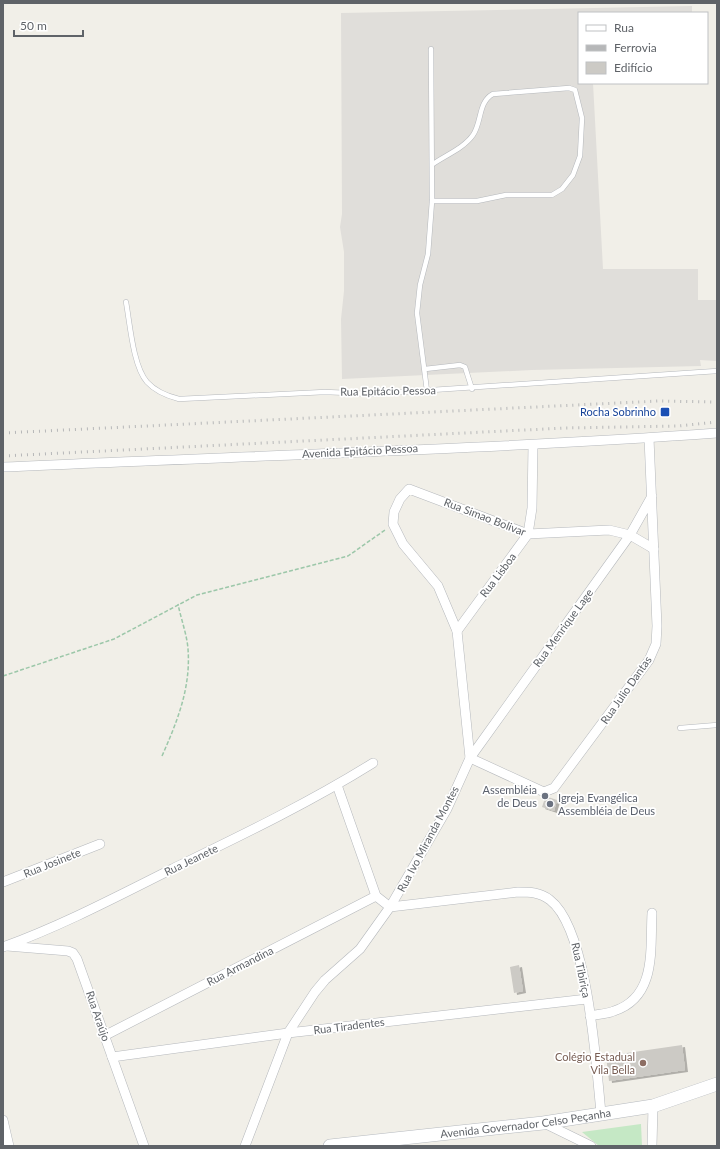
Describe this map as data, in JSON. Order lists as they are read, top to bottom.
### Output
{
  "streets": {
    "main road": ["Avenida Governador Celso Peçanha"],
    "street": [
      "Avenida Epitácio Pessoa",
      "Rua Simao Bolivar",
      "Rua Lisboa",
      "Rua Menrique Lage",
      "Rua Julio Dantas",
      "Rua Ivo Miranda Montes",
      "Rua Jeanete",
      "Rua Josinete",
      "Rua Armandina",
      "Rua Tibiriça",
      "Rua Araújo",
      "Rua Tiradentes"
    ],
    "lane": ["Rua Epitácio Pessoa"]
  },
  "crossings": [
    ["Avenida Epitácio Pessoa", "Rua Lisboa"],
    ["Avenida Epitácio Pessoa", "Rua Julio Dantas"],
    ["Rua Simao Bolivar", "Rua Lisboa"],
    ["Rua Simao Bolivar", "Rua Menrique Lage"],
    ["Rua Simao Bolivar", "Rua Julio Dantas"],
    ["Rua Menrique Lage", "Rua Julio Dantas"],
    ["Rua Menrique Lage", "Rua Ivo Miranda Montes"],
    ["Rua Julio Dantas", "Rua Ivo Miranda Montes"],
    ["Rua Ivo Miranda Montes", "Rua Tibiriça"],
    ["Rua Ivo Miranda Montes", "Rua Tiradentes"],
    ["Rua Jeanete", "Rua Araújo"],
    ["Rua Armandina", "Rua Araújo"],
    ["Rua Tibiriça", "Rua Tiradentes"],
    ["Rua Tibiriça", "Avenida Governador Celso Peçanha"],
    ["Rua Araújo", "Rua Tiradentes"]
  ],
  "places": {
    "transit": ["Rocha Sobrinho"],
    "other": ["Assembléia de Deus", "Igreja Evangélica Assembléia de Deus", "Colégio Estadual Vila Bella"]
  },
  "legend": ["Rua", "Ferrovia", "Edifício"],
  "scale_bar": "50 m"
}
